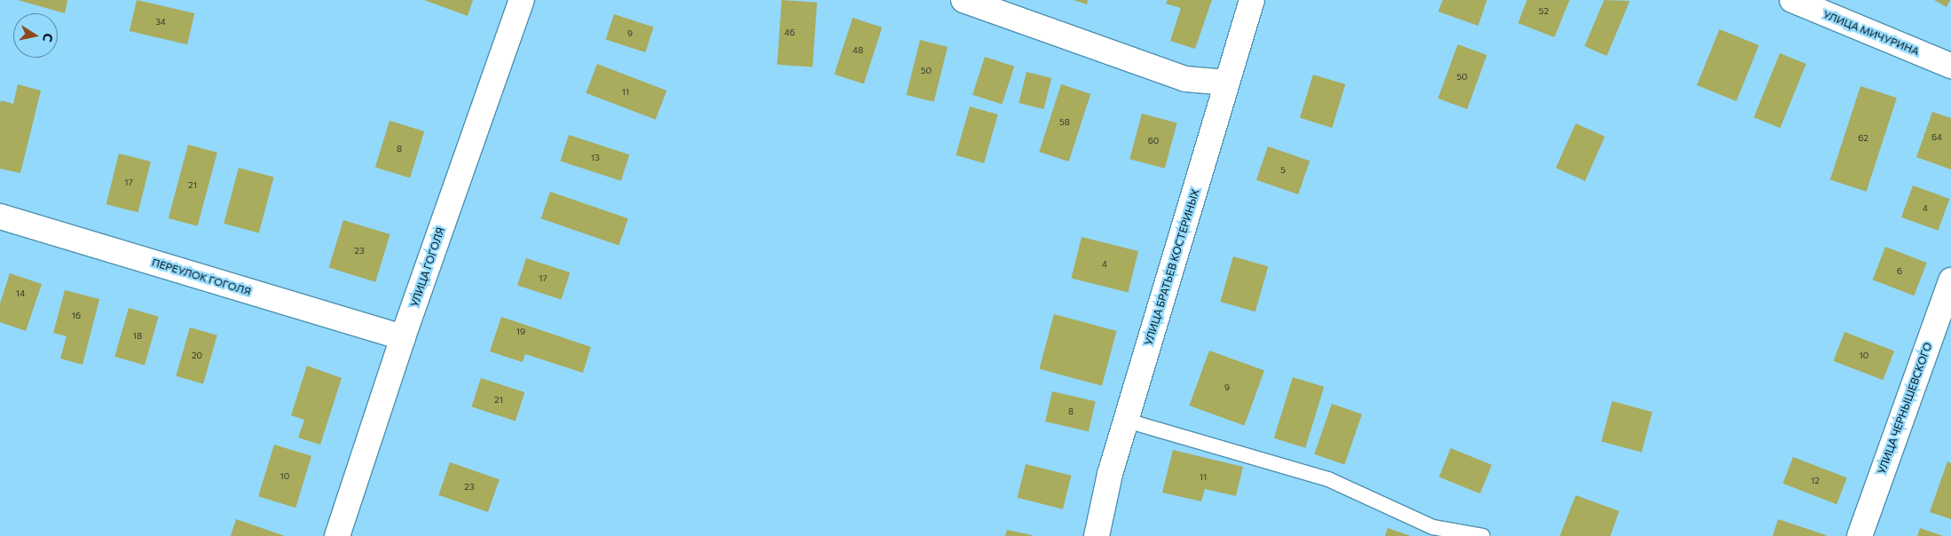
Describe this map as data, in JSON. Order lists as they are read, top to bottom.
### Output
{
  "streets": {
    "street": [
      "УЛИЦА МИЧУРИНА",
      "УЛИЦА ГОГОЛЯ",
      "УЛИЦА БРАТЬЕВ КОСТЕРИНЫХ",
      "ПЕРЕУЛОК ГОГОЛЯ",
      "УЛИЦА ЧЕРНЫШЕВСКОГО"
    ]
  },
  "crossings": [
    ["УЛИЦА ГОГОЛЯ", "ПЕРЕУЛОК ГОГОЛЯ"]
  ],
  "house_numbers": [
    "52",
    "34",
    "46",
    "9",
    "48",
    "50",
    "50",
    "11",
    "58",
    "64",
    "62",
    "60",
    "8",
    "13",
    "5",
    "17",
    "21",
    "4",
    "23",
    "4",
    "6",
    "17",
    "14",
    "16",
    "19",
    "18",
    "20",
    "10",
    "9",
    "21",
    "8",
    "10",
    "11",
    "12",
    "23"
  ],
  "north": "right"
}
